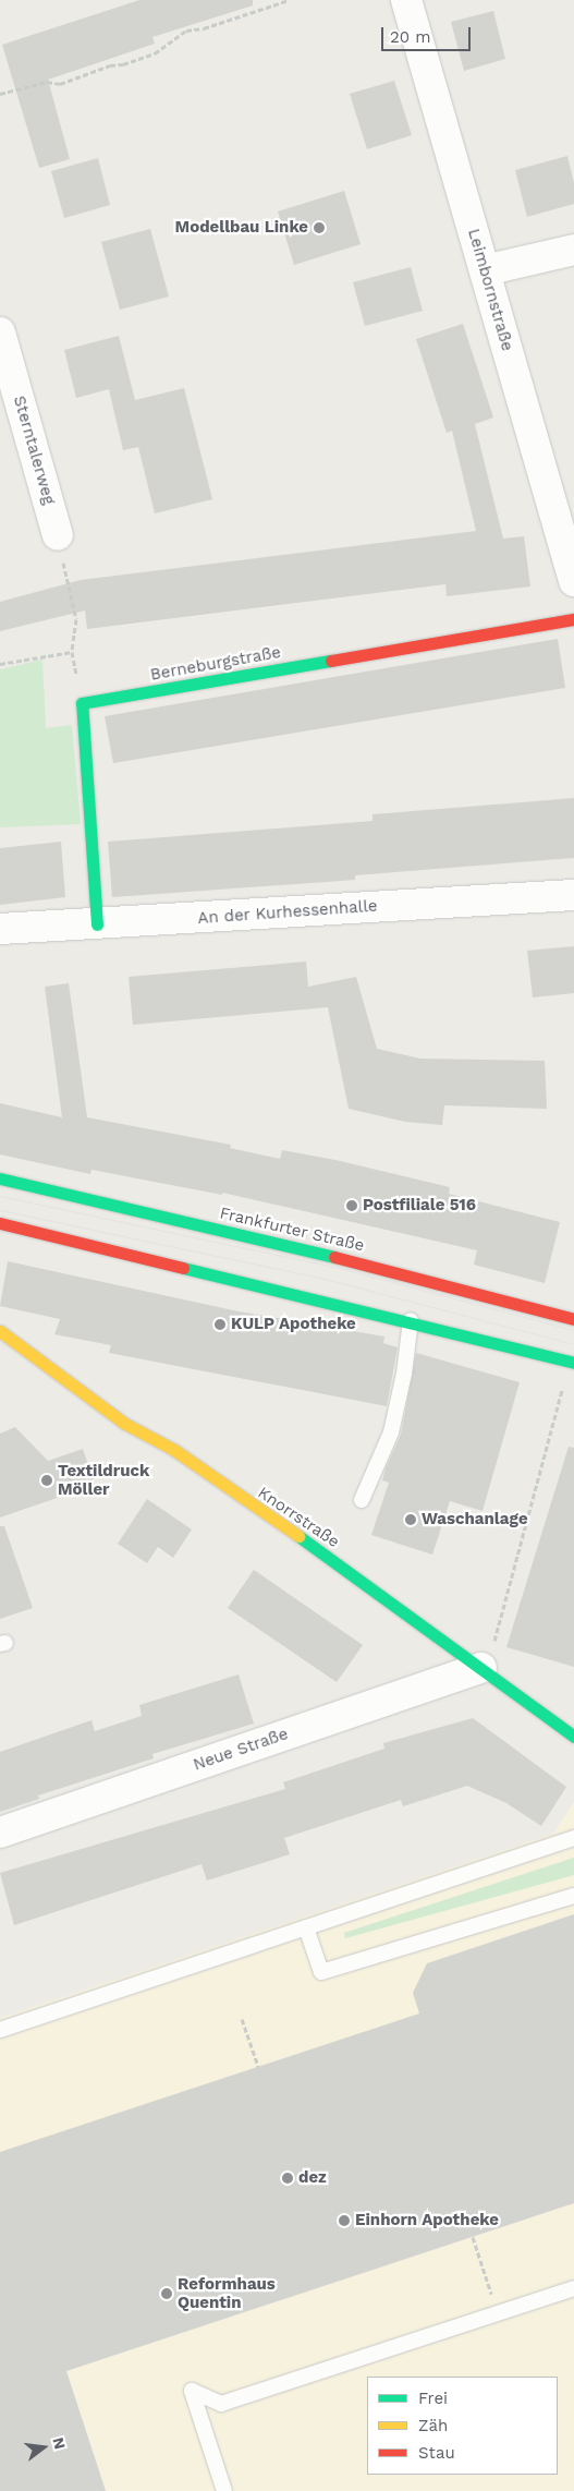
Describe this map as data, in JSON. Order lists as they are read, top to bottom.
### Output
{
  "streets": {
    "street": [
      "Leimbornstraße",
      "Sterntalerweg",
      "Berneburgstraße",
      "An der Kurhessenhalle",
      "Frankfurter Straße",
      "Knorrstraße",
      "Neue Straße"
    ]
  },
  "crossings": [
    ["Knorrstraße", "Neue Straße"]
  ],
  "places": [
    "Modellbau Linke",
    "Postfiliale 516",
    "KULP Apotheke",
    "Textildruck Möller",
    "Waschanlage",
    "dez",
    "Einhorn Apotheke",
    "Reformhaus Quentin"
  ],
  "legend": ["Frei", "Zäh", "Stau"],
  "scale_bar": "20 m",
  "north": "right"
}
